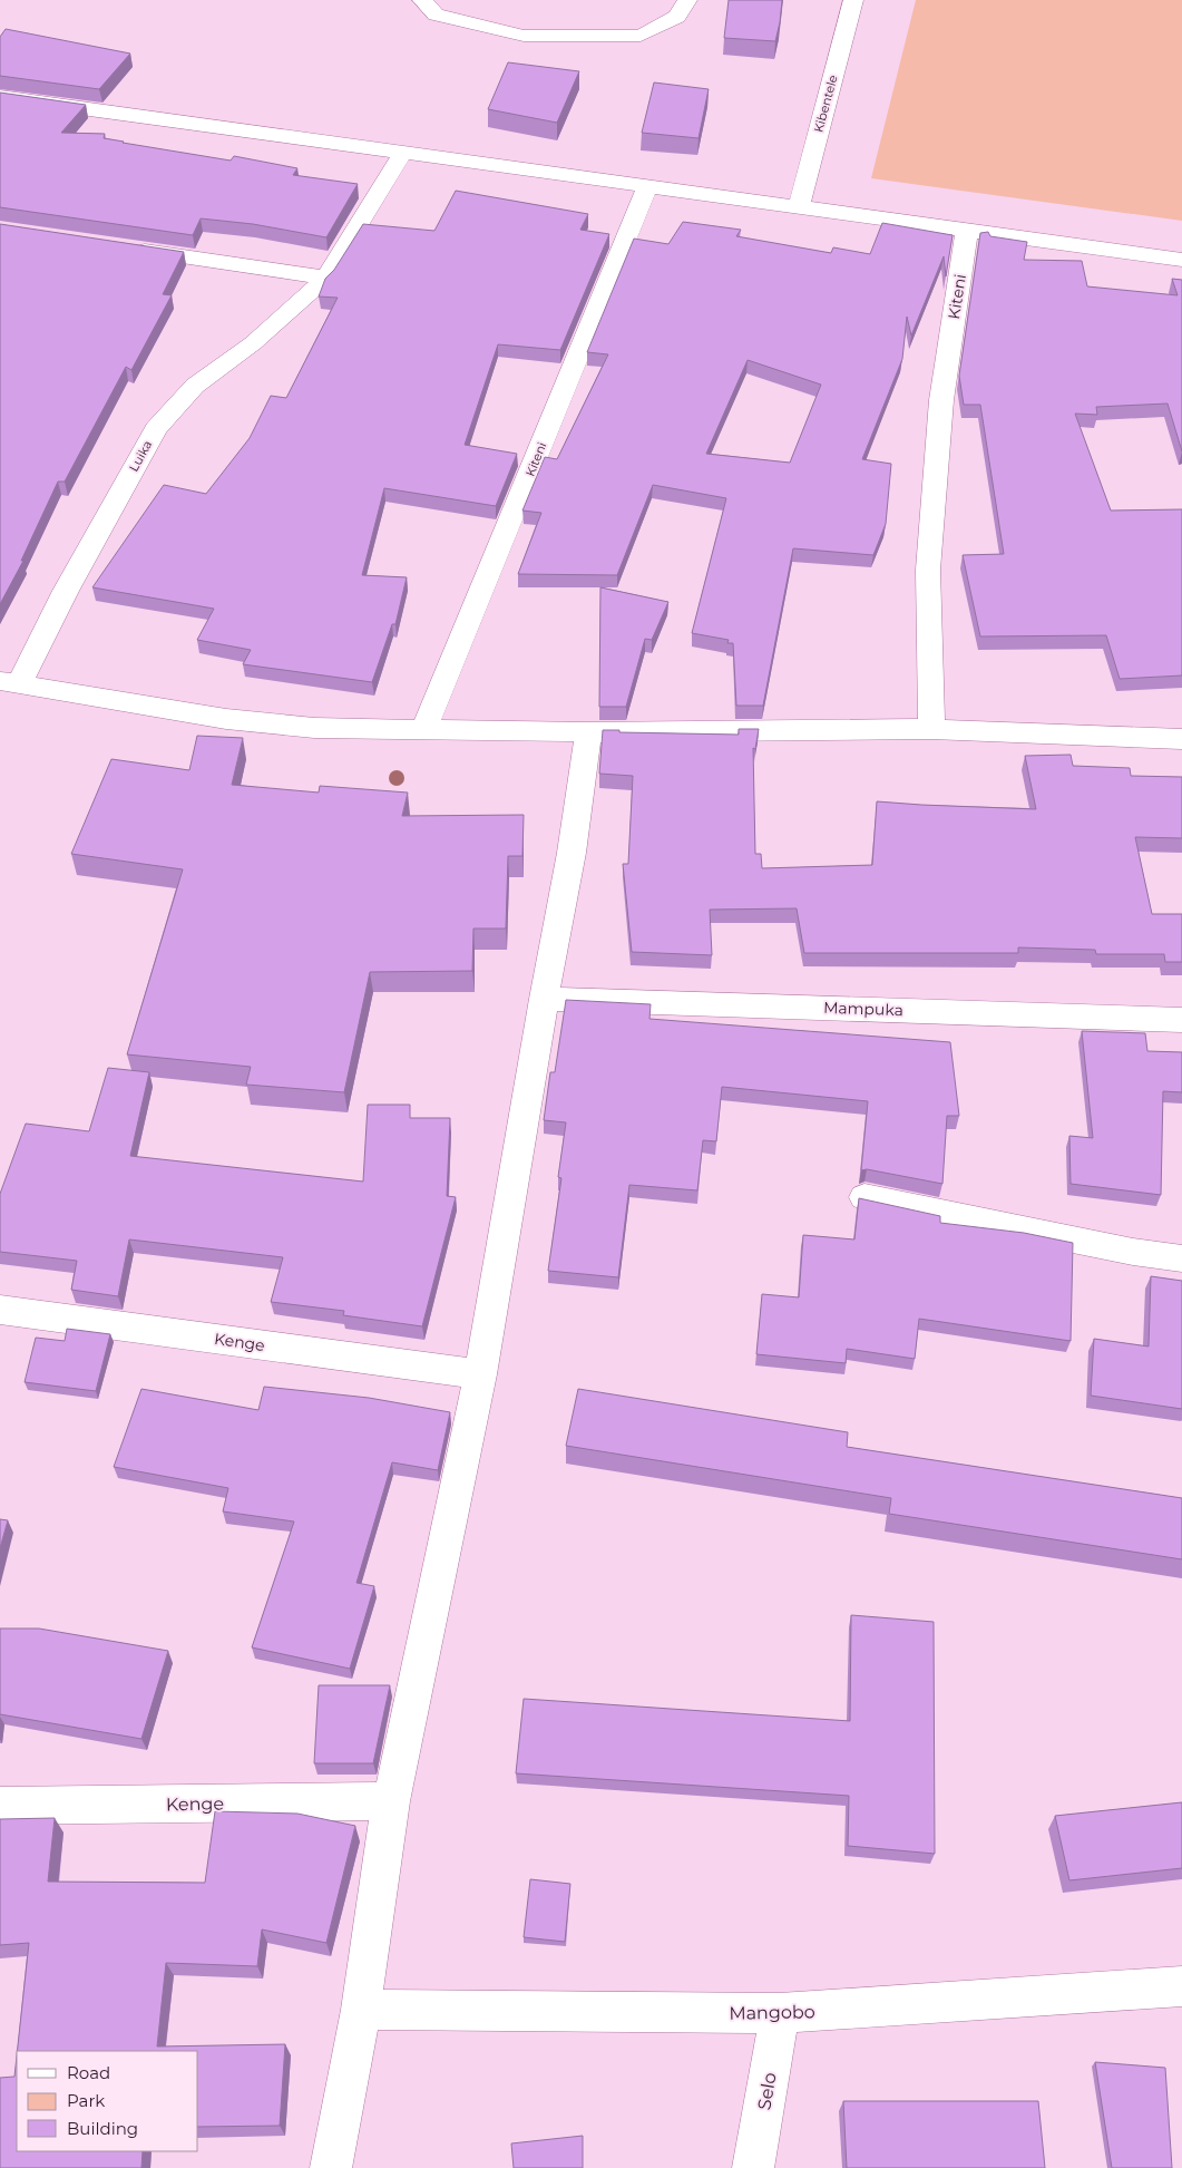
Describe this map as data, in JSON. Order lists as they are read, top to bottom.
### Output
{
  "streets": {
    "street": [
      "Kibentele",
      "Kiteni",
      "Luika",
      "Mampuka",
      "Kenge",
      "Mangobo",
      "Selo"
    ]
  },
  "crossings": [
    ["Mangobo", "Selo"]
  ],
  "legend": ["Road", "Park", "Building"]
}
